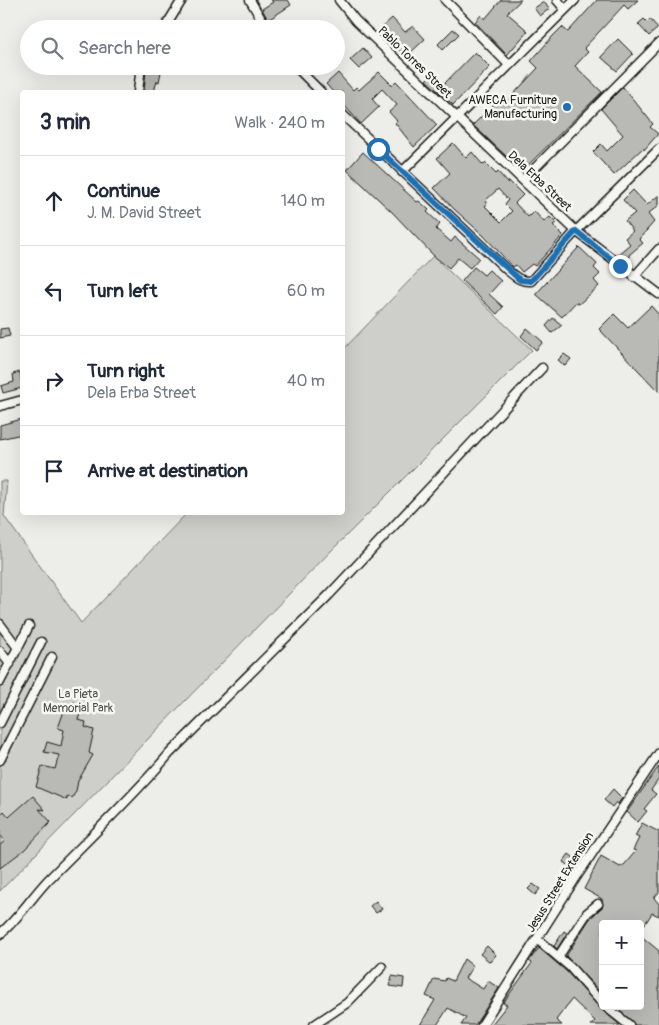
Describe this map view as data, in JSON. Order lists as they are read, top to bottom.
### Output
{
  "streets": {
    "street": ["Pablo Torres Street", "Dela Erba Street", "Jesus Street Extension"]
  },
  "crossings": [
    ["Pablo Torres Street", "Dela Erba Street"]
  ],
  "parks": ["La Pieta Memorial Park"],
  "places": ["AWECA Furniture Manufacturing"],
  "page": {
    "search": "Search here",
    "heading": ["3 min", "Walk · 240 m"],
    "list": [
      ["Continue", "J. M. David Street", "140 m"],
      ["Turn left", "60 m"],
      ["Turn right", "Dela Erba Street", "40 m"],
      "Arrive at destination"
    ],
    "map_buttons": ["+", "−"]
  }
}
